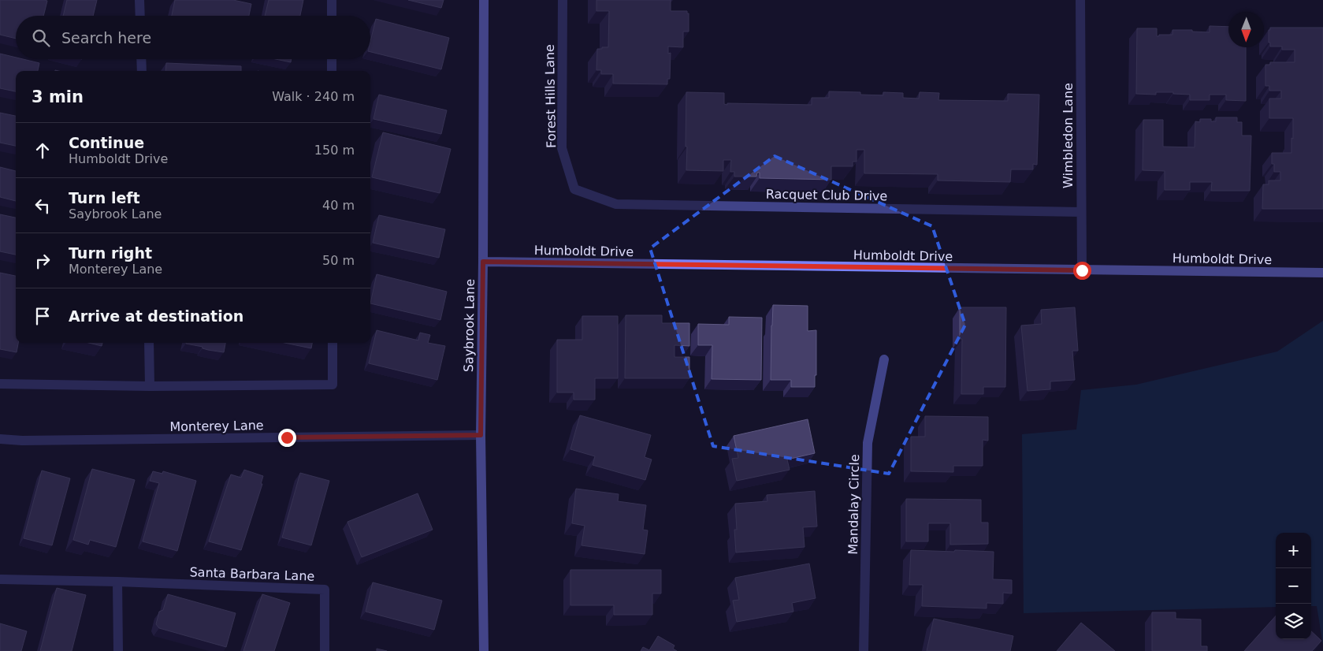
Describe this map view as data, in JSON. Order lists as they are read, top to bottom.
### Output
{
  "streets": {
    "street": [
      "Forest Hills Lane",
      "Wimbledon Lane",
      "Racquet Club Drive",
      "Humboldt Drive",
      "Saybrook Lane",
      "Monterey Lane",
      "Mandalay Circle",
      "Santa Barbara Lane"
    ]
  },
  "crossings": [
    ["Forest Hills Lane", "Racquet Club Drive"],
    ["Wimbledon Lane", "Racquet Club Drive"],
    ["Wimbledon Lane", "Humboldt Drive"],
    ["Humboldt Drive", "Saybrook Lane"],
    ["Saybrook Lane", "Monterey Lane"]
  ],
  "north": "bottom",
  "page": {
    "search": "Search here",
    "heading": ["3 min", "Walk · 240 m"],
    "list": [
      ["Continue", "Humboldt Drive", "150 m"],
      ["Turn left", "Saybrook Lane", "40 m"],
      ["Turn right", "Monterey Lane", "50 m"],
      "Arrive at destination"
    ],
    "map_buttons": ["+", "−"]
  }
}
